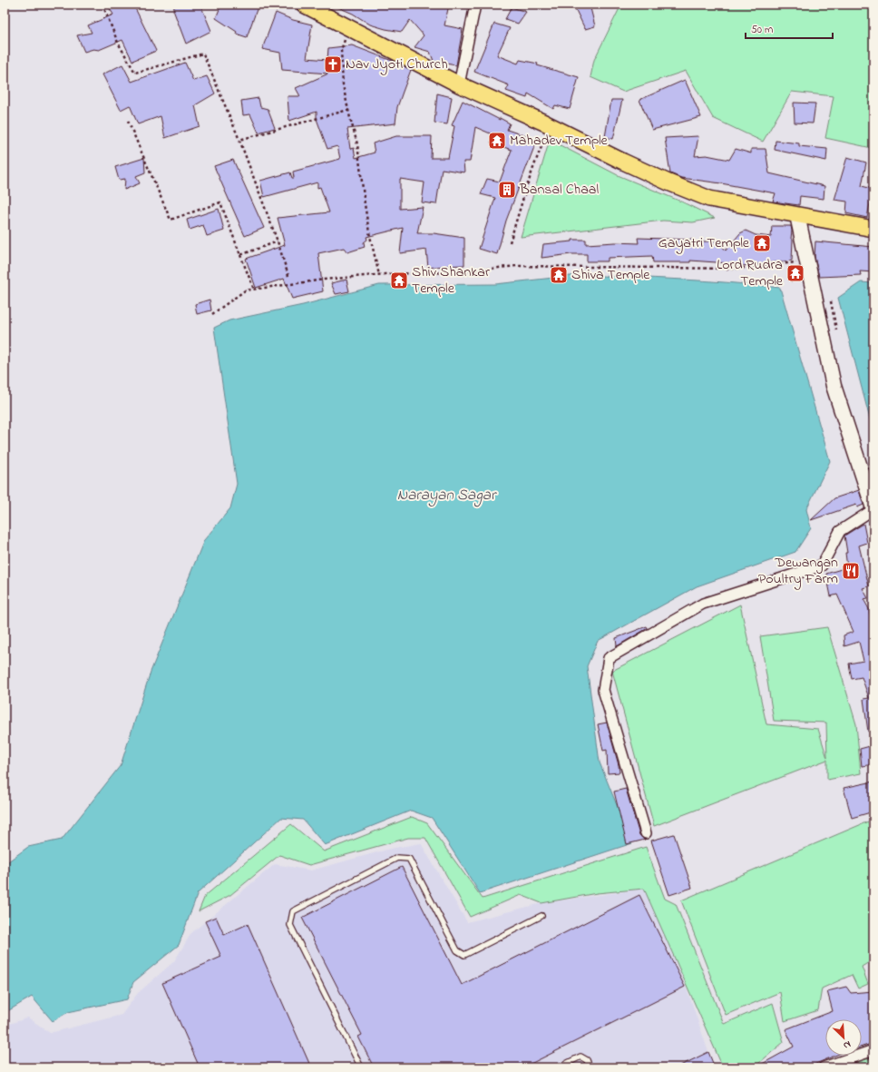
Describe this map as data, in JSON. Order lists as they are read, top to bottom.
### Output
{
  "water": ["Narayan Sagar"],
  "places": {
    "church": ["Nav Jyoti Church"],
    "temple": [
      "Mahadev Temple",
      "Gayatri Temple",
      "Lord Rudra Temple",
      "Shiva Temple",
      "Shiv Shankar Temple"
    ],
    "building": ["Bansal Chaal"],
    "restaurant": ["Dewangan Poultry Farm"]
  },
  "scale_bar": "50 m",
  "north": "bottom right"
}
